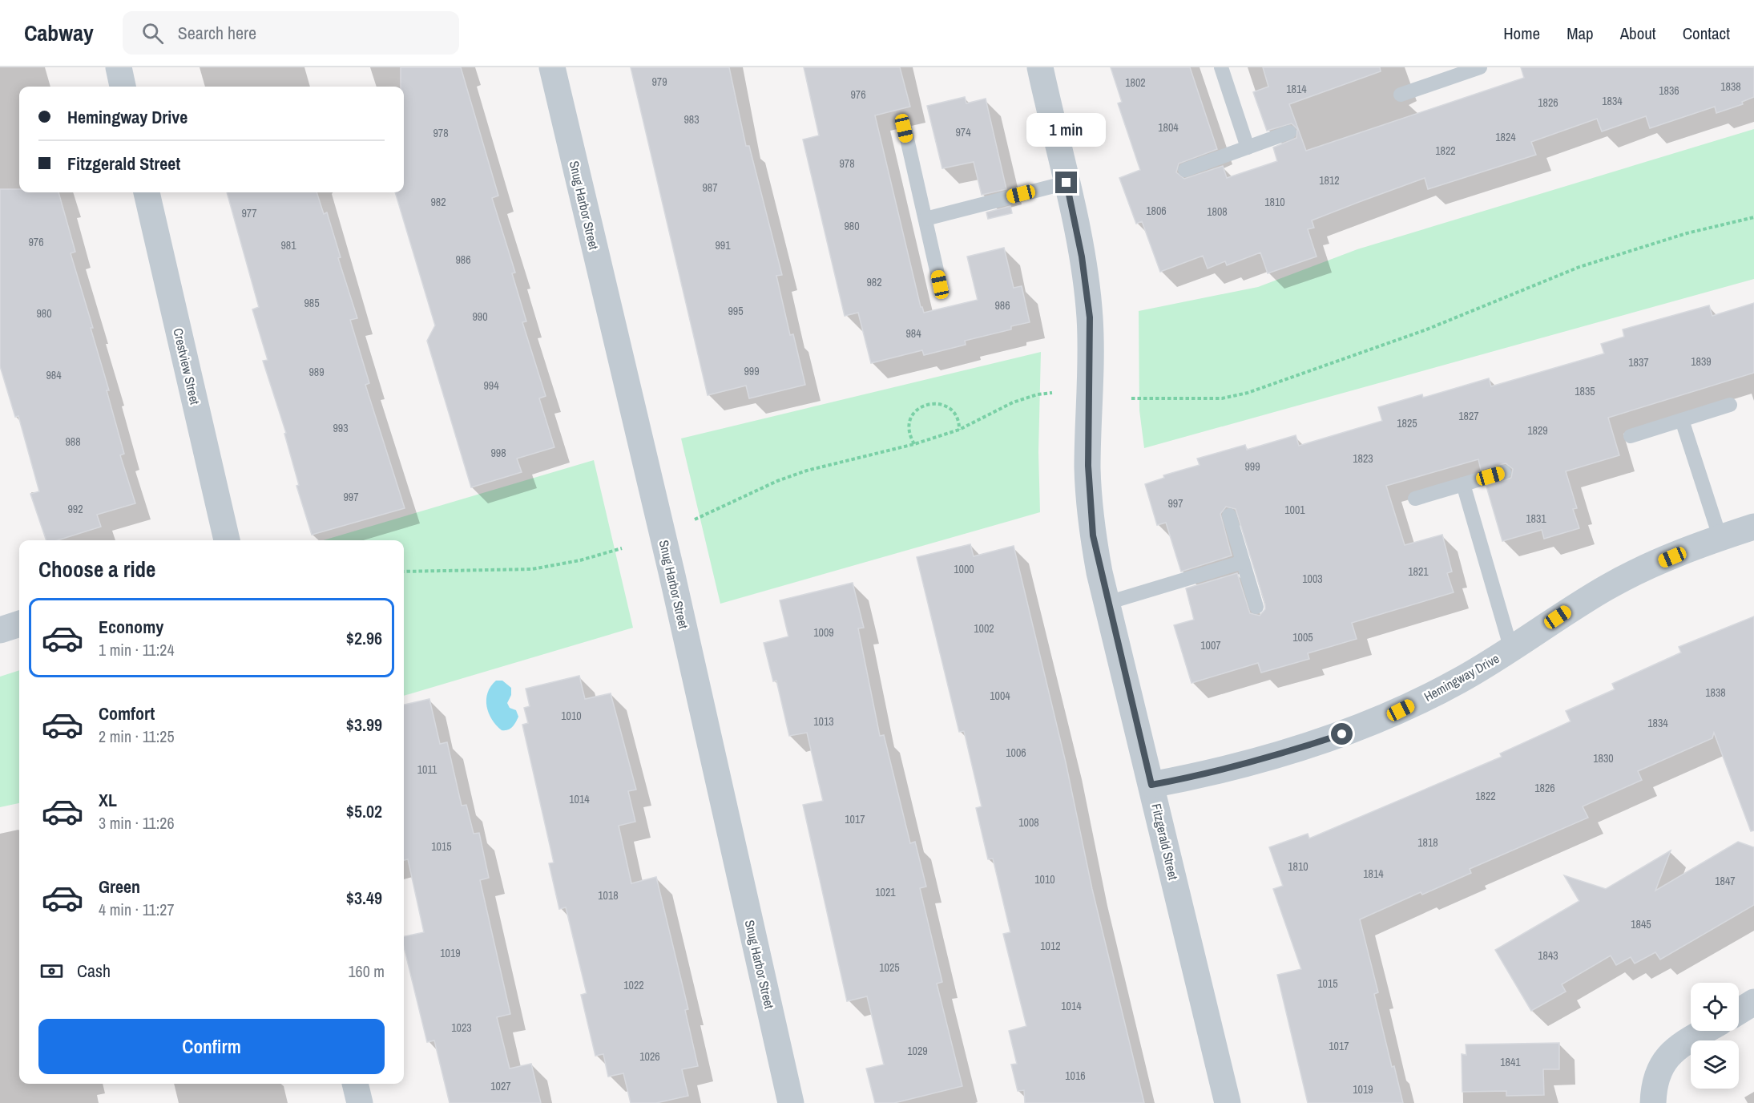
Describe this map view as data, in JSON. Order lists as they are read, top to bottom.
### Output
{
  "streets": {
    "street": [
      "Snug Harbor Street",
      "Crestview Street",
      "Hemingway Drive",
      "Fitzgerald Street"
    ]
  },
  "crossings": [
    ["Hemingway Drive", "Fitzgerald Street"]
  ],
  "house_numbers": [
    "979",
    "1802",
    "1838",
    "1814",
    "1836",
    "976",
    "1834",
    "1826",
    "983",
    "1804",
    "974",
    "978",
    "1824",
    "1822",
    "978",
    "1812",
    "987",
    "982",
    "1810",
    "1806",
    "1808",
    "977",
    "980",
    "976",
    "981",
    "991",
    "986",
    "982",
    "985",
    "986",
    "995",
    "980",
    "990",
    "984",
    "1839",
    "1837",
    "999",
    "989",
    "984",
    "994",
    "1835",
    "1827",
    "1825",
    "993",
    "1829",
    "988",
    "998",
    "1823",
    "999",
    "997",
    "997",
    "992",
    "1001",
    "1831",
    "1000",
    "1821",
    "1003",
    "1002",
    "1009",
    "1005",
    "1007",
    "1838",
    "1004",
    "1010",
    "1013",
    "1834",
    "1006",
    "1830",
    "1011",
    "1826",
    "1822",
    "1014",
    "1017",
    "1008",
    "1818",
    "1015",
    "1810",
    "1814",
    "1010",
    "1847",
    "1021",
    "1018",
    "1845",
    "1012",
    "1019",
    "1843",
    "1025",
    "1015",
    "1022",
    "1014",
    "1023",
    "1017",
    "1029",
    "1026",
    "1841",
    "1016",
    "1027",
    "1019"
  ],
  "page": {
    "header": "Cabway",
    "search": "Search here",
    "nav": [
      "Home",
      "Map",
      "About",
      "Contact"
    ],
    "banner": ["Hemingway Drive", "Fitzgerald Street"],
    "bubble": "1 min",
    "heading": "Choose a ride",
    "list": [
      {
        "name": "Economy",
        "note": "1 min · 11:24",
        "value": "$2.96"
      },
      {
        "name": "Comfort",
        "note": "2 min · 11:25",
        "value": "$3.99"
      },
      {
        "name": "XL",
        "note": "3 min · 11:26",
        "value": "$5.02"
      },
      {
        "name": "Green",
        "note": "4 min · 11:27",
        "value": "$3.49"
      }
    ],
    "pay": ["Cash", "160 m"],
    "buttons": "Confirm"
  }
}
